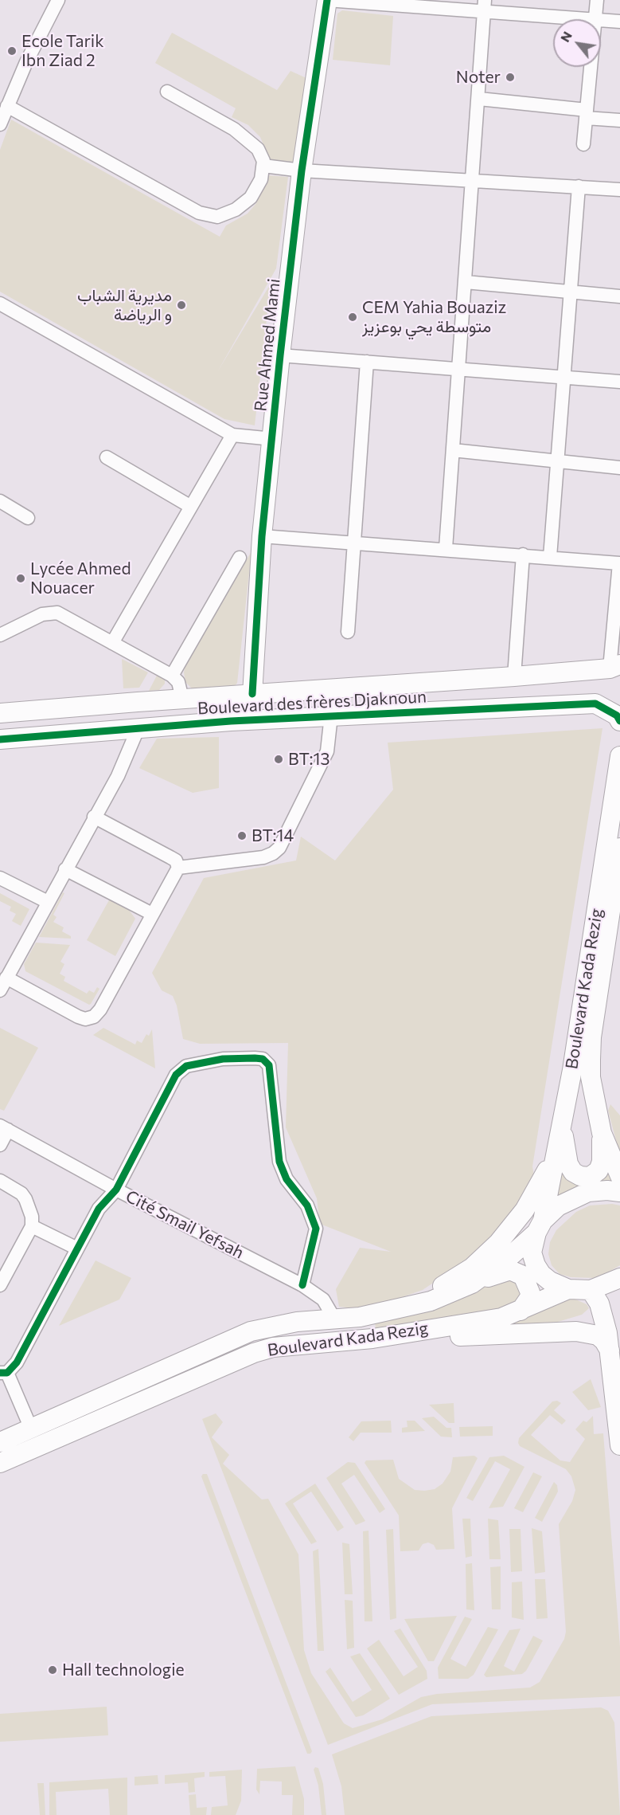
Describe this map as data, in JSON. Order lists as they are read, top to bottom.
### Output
{
  "streets": {
    "main road": ["Rue Ahmed Mami", "Boulevard des frères Djaknoun", "Boulevard Kada Rezig"],
    "street": ["Cité Smail Yefsah"]
  },
  "crossings": [
    ["Rue Ahmed Mami", "Boulevard des frères Djaknoun"],
    ["Boulevard Kada Rezig", "Cité Smail Yefsah"]
  ],
  "places": [
    "Ecole Tarik Ibn Ziad 2",
    "Noter",
    "مديرية الشباب و الرياضة",
    "CEM Yahia Bouaziz متوسطة يحي بوعزيز",
    "Lycée Ahmed Nouacer",
    "BT:13",
    "BT:14",
    "Hall technologie"
  ],
  "north": "top left"
}
